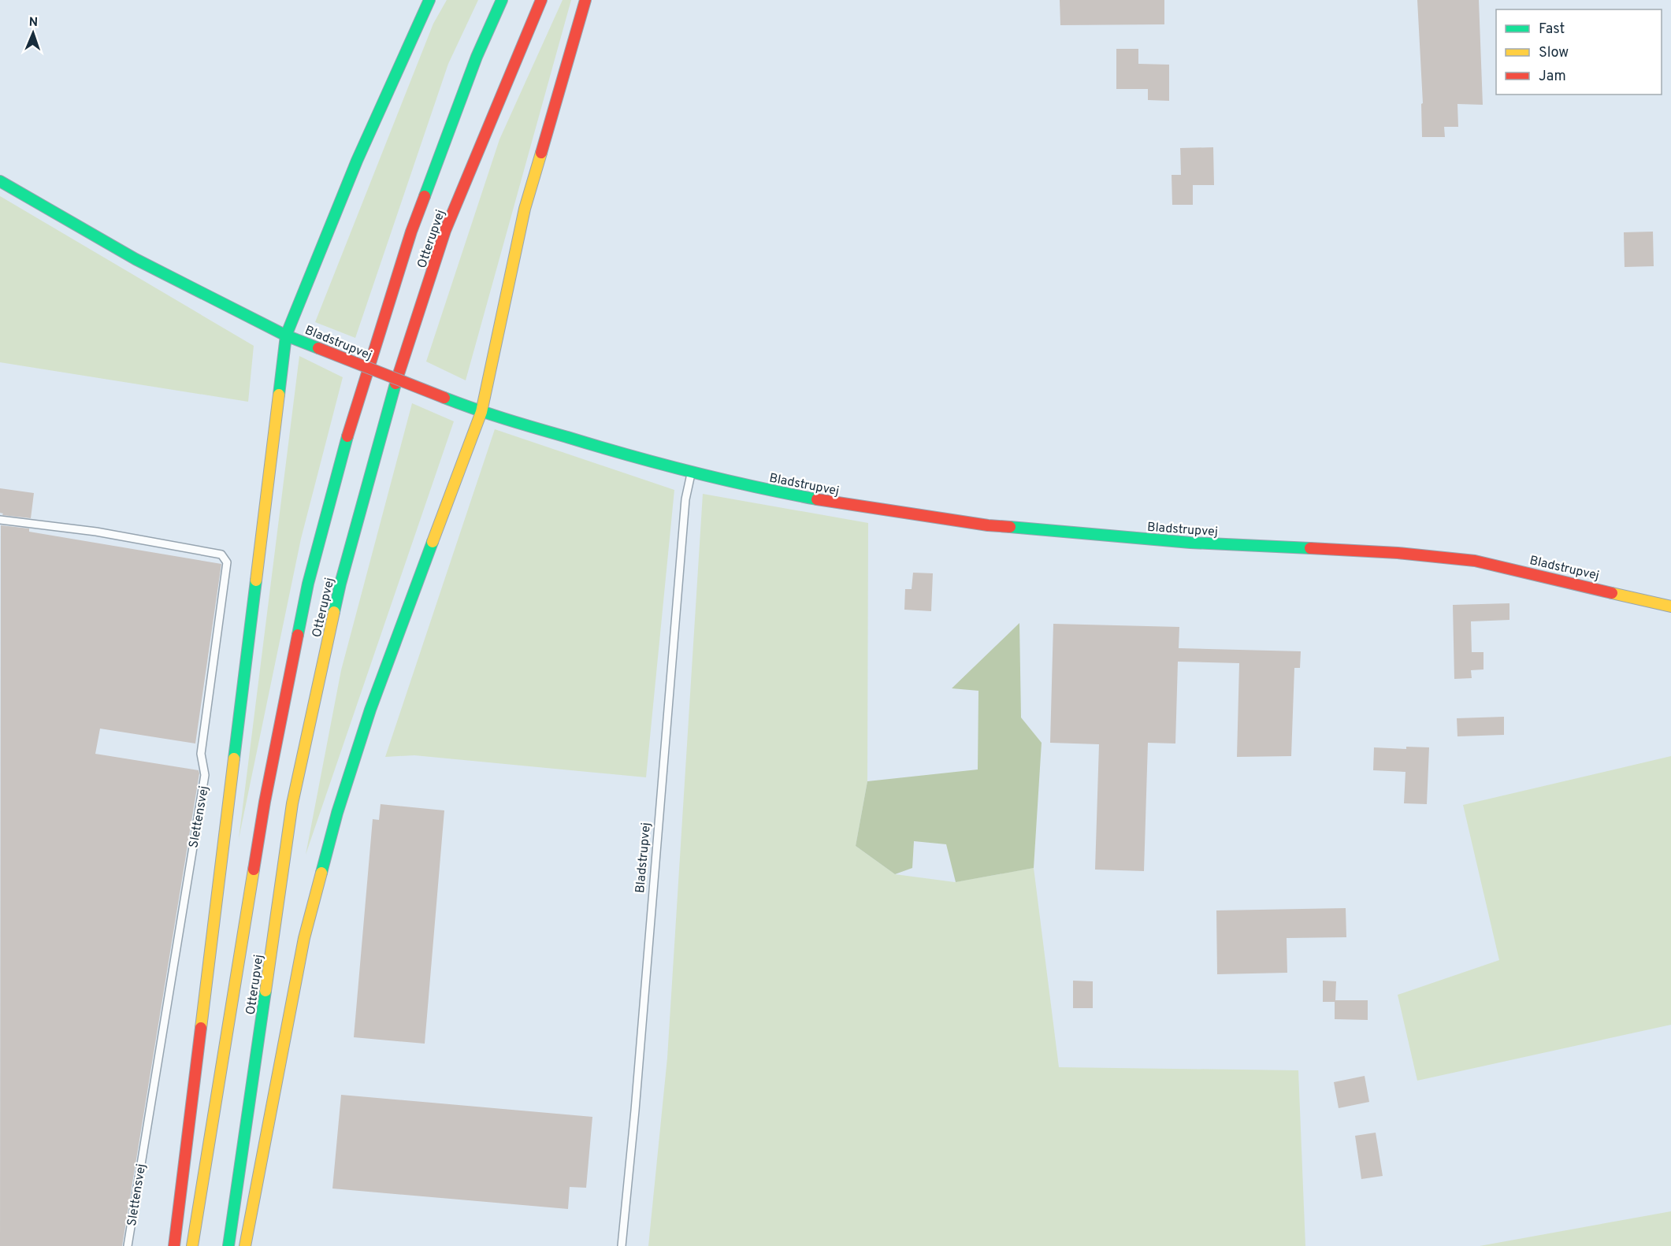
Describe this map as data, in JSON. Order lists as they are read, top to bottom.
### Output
{
  "streets": {
    "main road": ["Otterupvej", "Bladstrupvej"],
    "lane": ["Slettensvej"]
  },
  "legend": ["Fast", "Slow", "Jam"],
  "north": "top"
}
